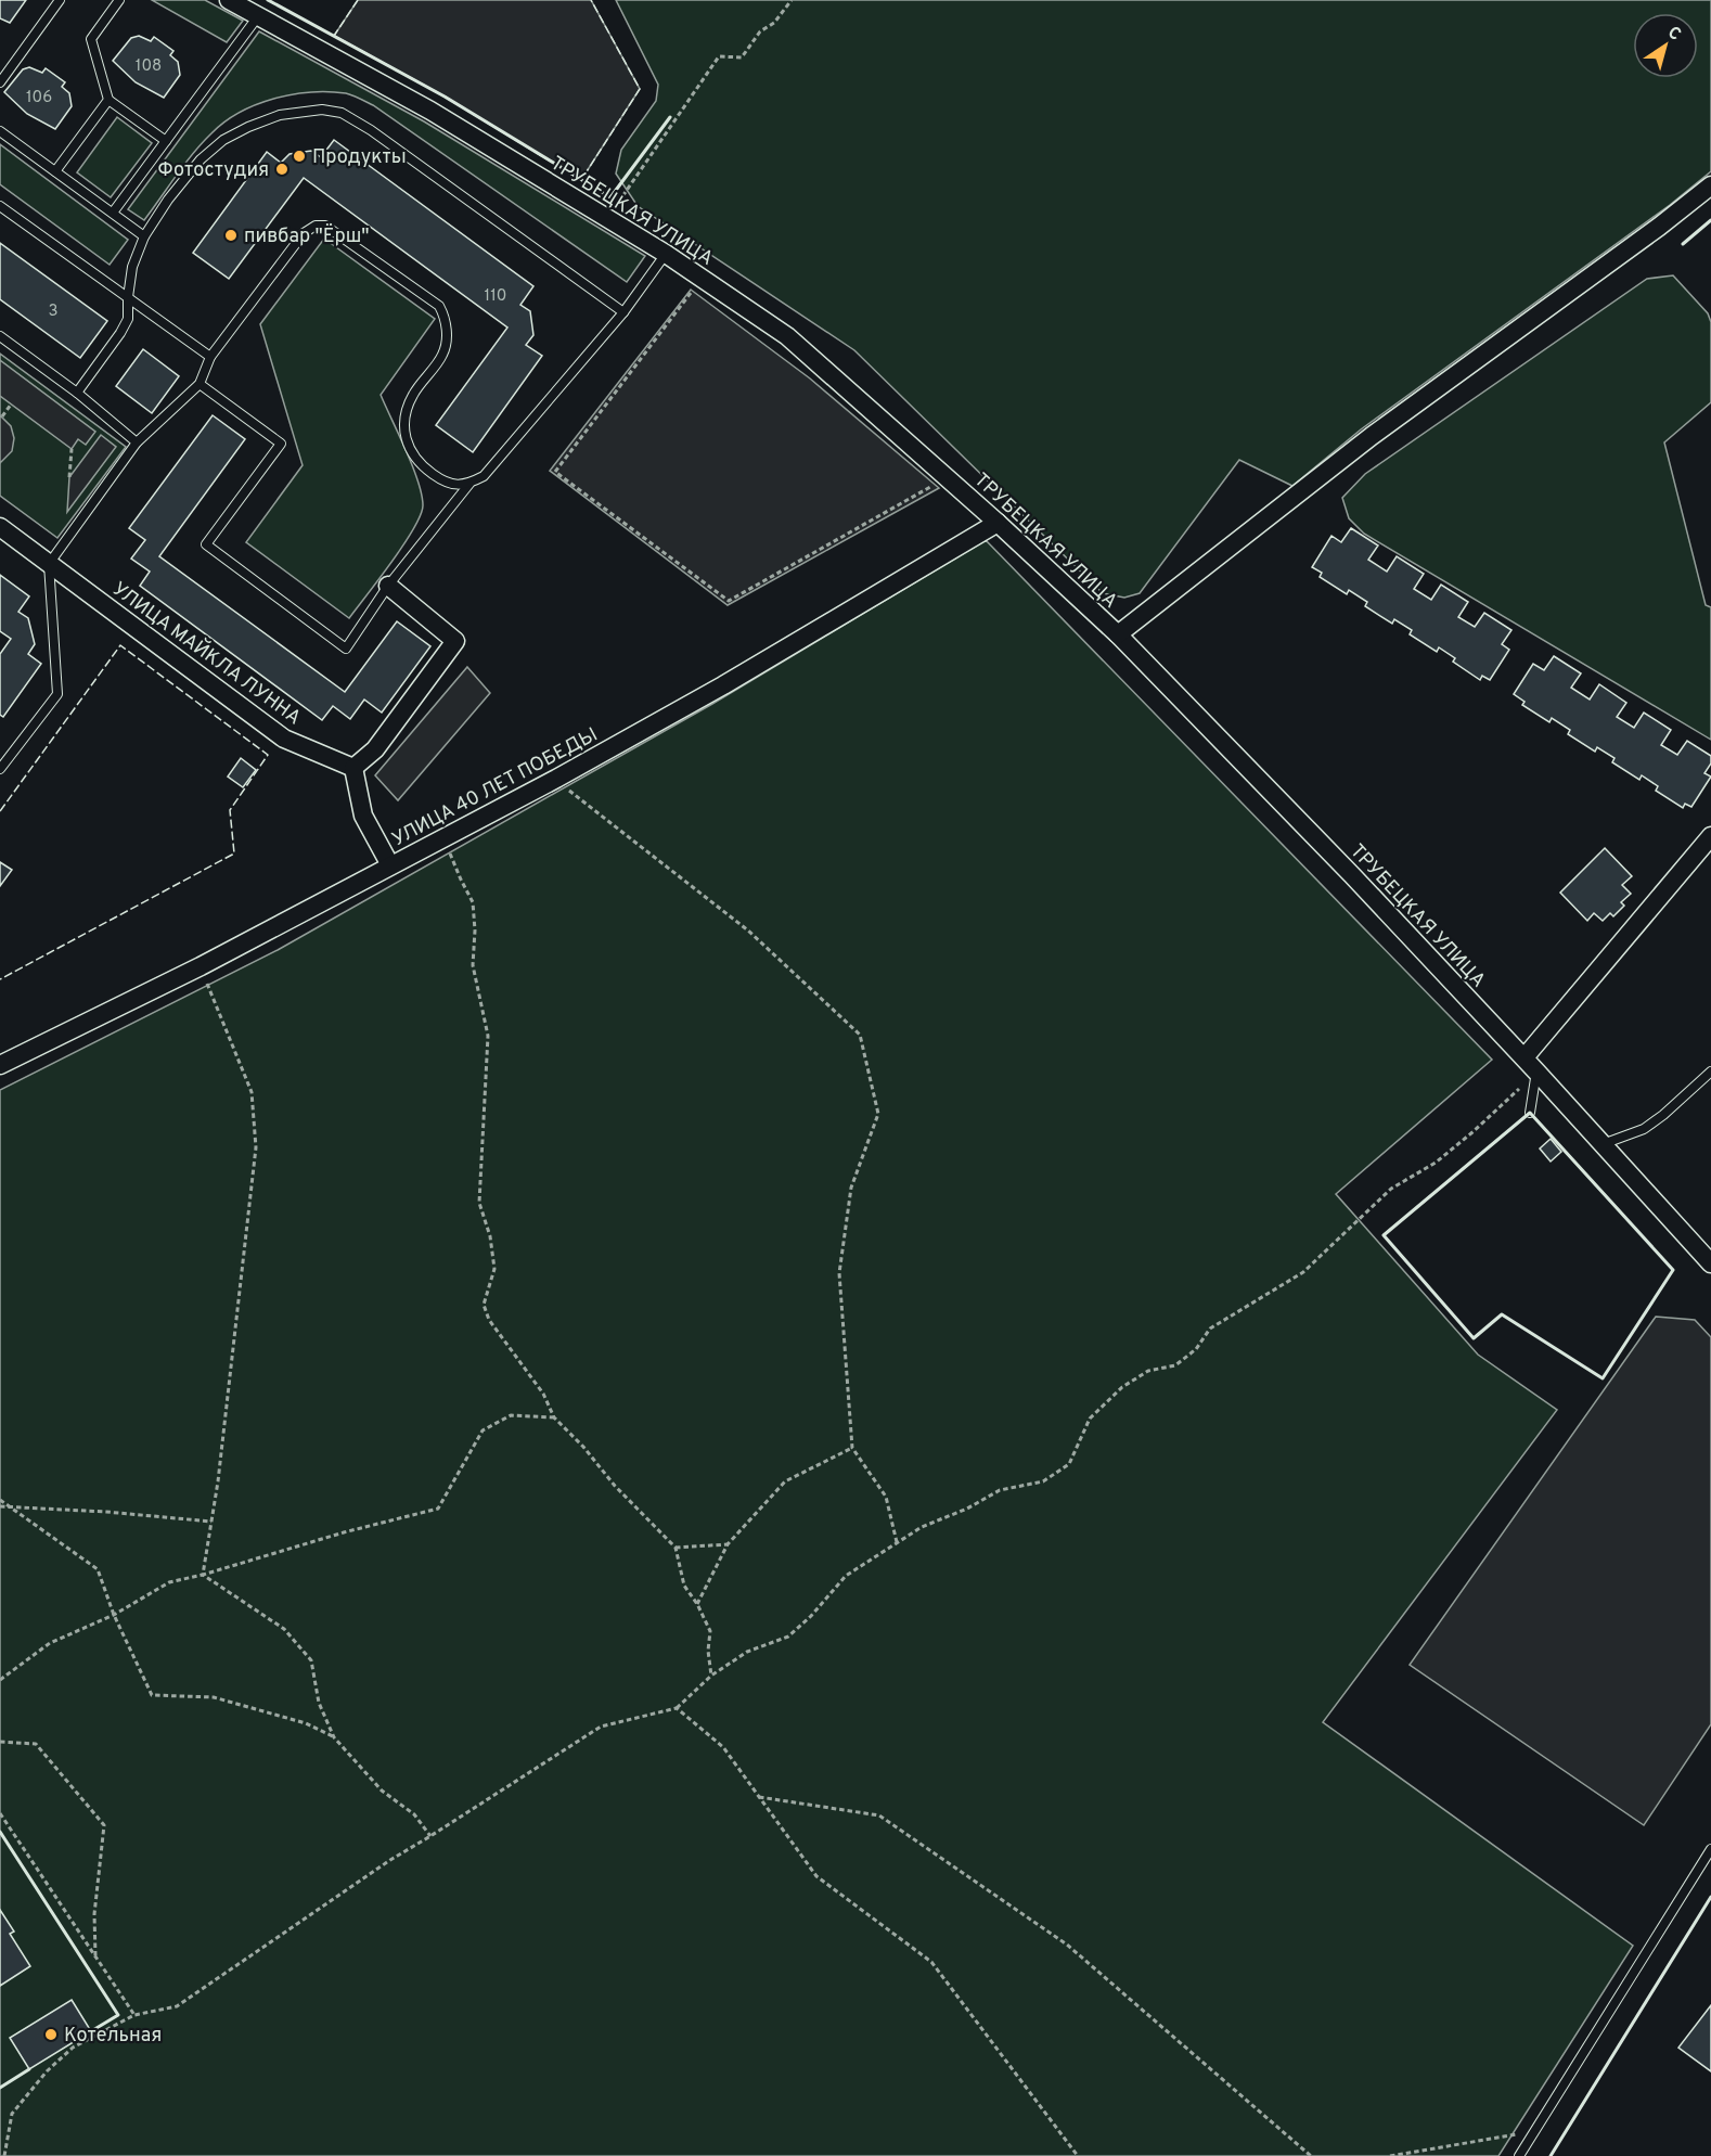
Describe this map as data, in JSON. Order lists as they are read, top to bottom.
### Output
{
  "streets": {
    "street": ["ТРУБЕЦКАЯ УЛИЦА", "УЛИЦА МАЙКЛА ЛУННА", "УЛИЦА 40 ЛЕТ ПОБЕДЫ"]
  },
  "crossings": [
    ["ТРУБЕЦКАЯ УЛИЦА", "УЛИЦА 40 ЛЕТ ПОБЕДЫ"]
  ],
  "places": [
    "Продукты",
    "Фотостудия",
    "пивбар \"Ёрш\"",
    "Котельная"
  ],
  "house_numbers": [
    "108",
    "106",
    "110",
    "3"
  ],
  "north": "top right"
}
